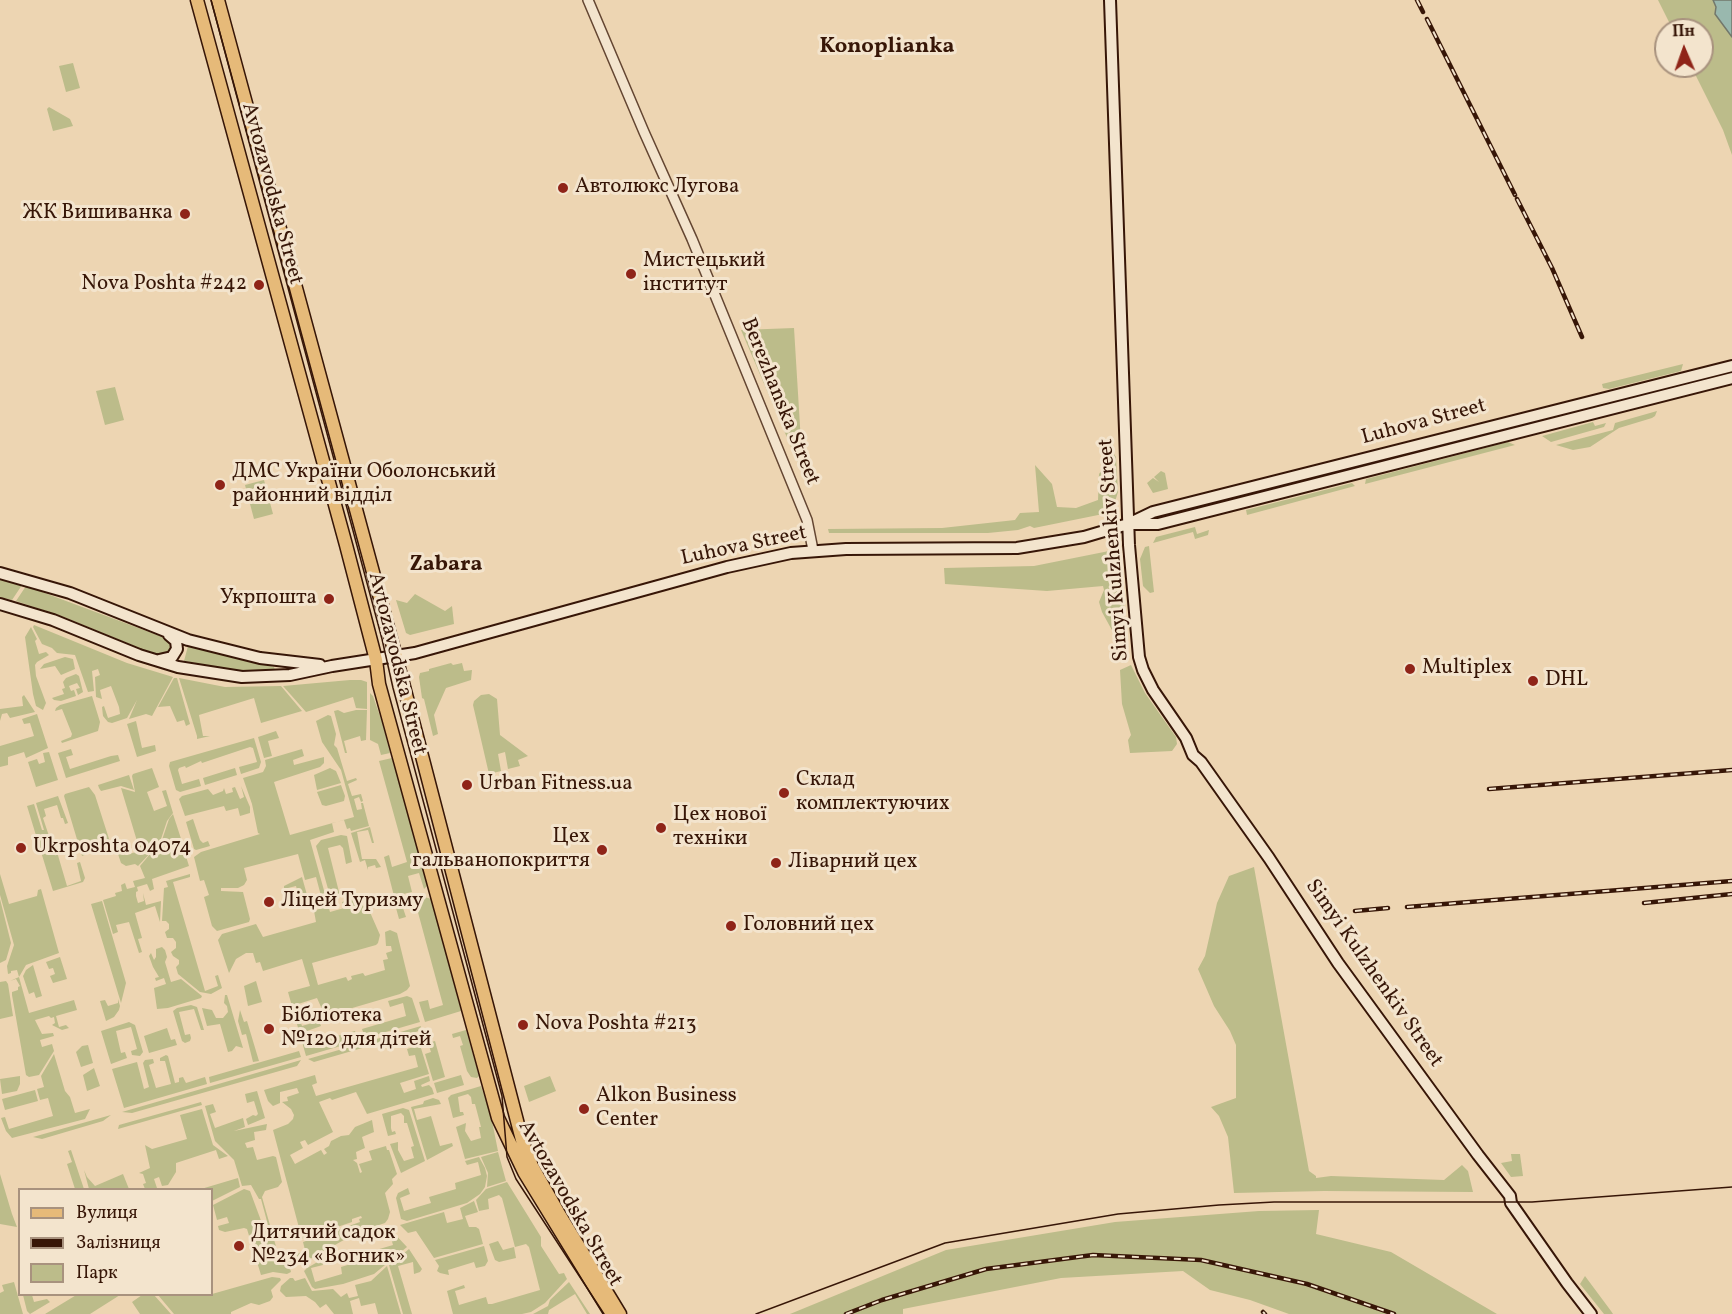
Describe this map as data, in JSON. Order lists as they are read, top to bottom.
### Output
{
  "streets": {
    "main road": ["Avtozavodska Street", "Luhova Street", "Simyi Kulzhenkiv Street"],
    "street": ["Berezhanska Street"]
  },
  "crossings": [
    ["Avtozavodska Street", "Luhova Street"],
    ["Berezhanska Street", "Luhova Street"],
    ["Luhova Street", "Simyi Kulzhenkiv Street"]
  ],
  "districts": ["Konoplianka", "Zabara"],
  "places": [
    "Автолюкс Лугова",
    "ЖК Вишиванка",
    "Мистецький інститут",
    "Nova Poshta #242",
    "ДМС України Оболонський районний відділ",
    "Укрпошта",
    "Multiplex",
    "DHL",
    "Urban Fitness.ua",
    "Склад комплектуючих",
    "Цех нової техніки",
    "Ukrposhta 04074",
    "Цех гальванопокриття",
    "Ліварний цех",
    "Ліцей Туризму",
    "Головний цех",
    "Nova Poshta #213",
    "Бібліотека №120 для дітей",
    "Alkon Business Center",
    "Дитячий садок №234 «Вогник»"
  ],
  "legend": ["Вулиця", "Залізниця", "Парк"],
  "north": "top"
}
